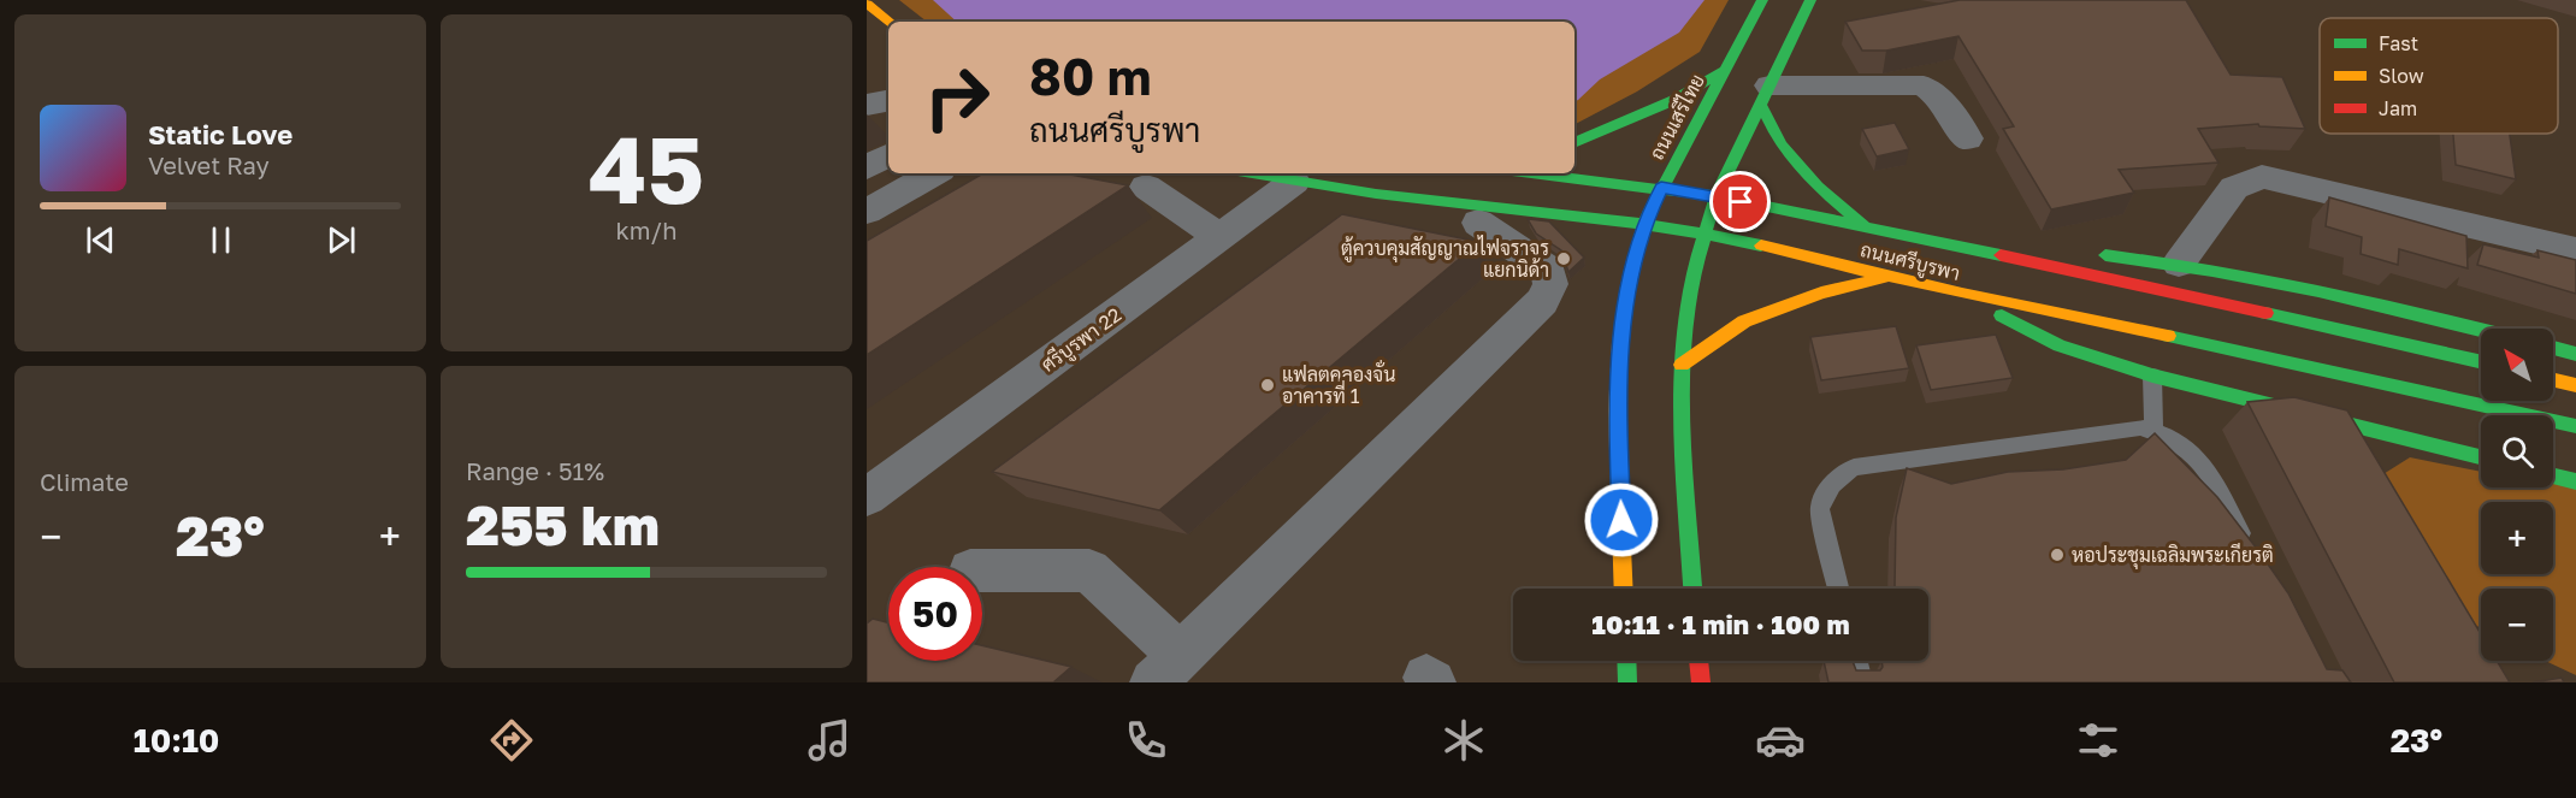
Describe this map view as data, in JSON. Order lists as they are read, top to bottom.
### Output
{
  "streets": {
    "street": ["ถนนเสรีไทย", "ถนนศรีบูรพา", "ศรีบูรพา 22"]
  },
  "crossings": [
    ["ถนนเสรีไทย", "ถนนศรีบูรพา"],
    ["ถนนศรีบูรพา", "ศรีบูรพา 22"]
  ],
  "places": ["ตู้ควบคุมสัญญาณไฟจราจร แยกนิด้า", "แฟลตคลองจั่น อาคารที่ 1", "หอประชุมเฉลิมพระเกียรติ"],
  "legend": ["Fast", "Slow", "Jam"],
  "north": "top left",
  "page": {
    "tile": [
      ["45", "km/h"],
      "Climate",
      ["Range · 51%", "255 km"]
    ],
    "turn": ["80 m", "ถนนศรีบูรพา"],
    "song": ["Static Love", "Velvet Ray"],
    "map_buttons": ["+", "−"],
    "heat": ["−", "23°", "+"],
    "limit": "50",
    "trip": "10:11 · 1 min · 100 m",
    "tabs": ["10:10", "23°"]
  }
}
